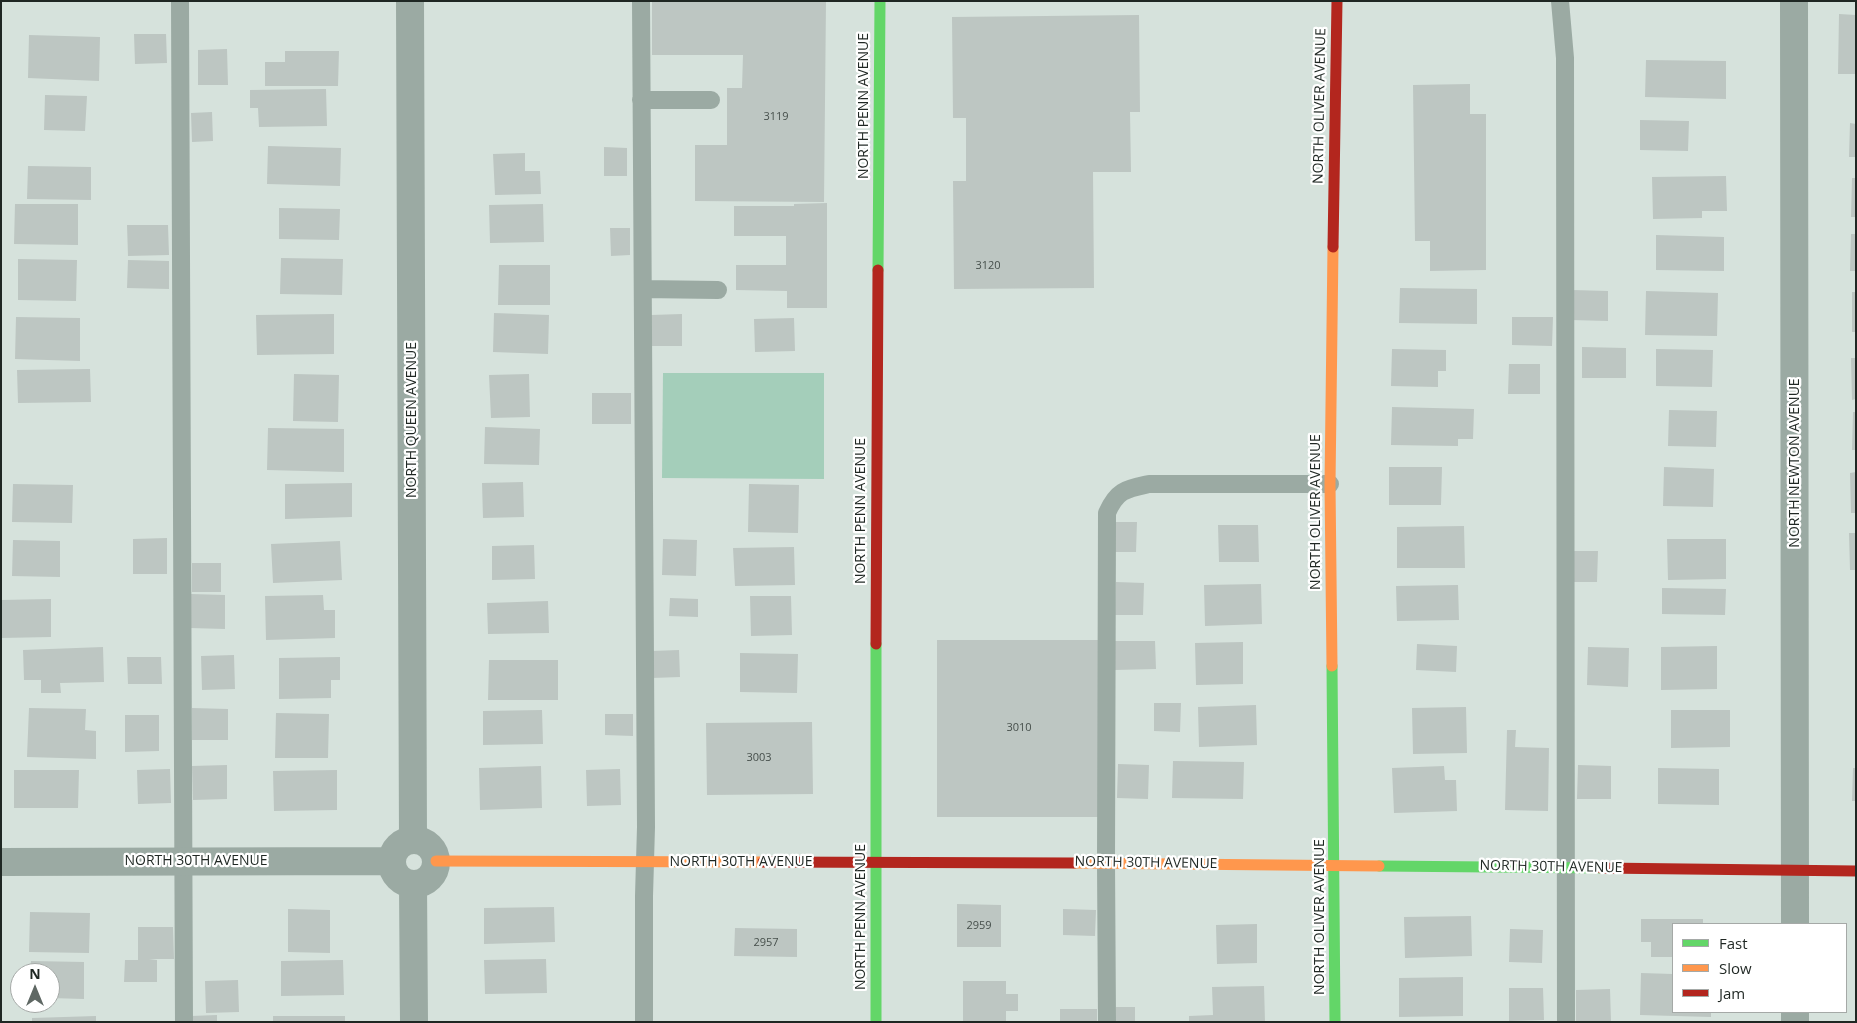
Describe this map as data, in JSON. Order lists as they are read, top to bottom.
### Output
{
  "streets": {
    "street": [
      "NORTH PENN AVENUE",
      "NORTH OLIVER AVENUE",
      "NORTH QUEEN AVENUE",
      "NORTH NEWTON AVENUE",
      "NORTH 30TH AVENUE"
    ]
  },
  "crossings": [
    ["NORTH PENN AVENUE", "NORTH 30TH AVENUE"],
    ["NORTH OLIVER AVENUE", "NORTH 30TH AVENUE"],
    ["NORTH QUEEN AVENUE", "NORTH 30TH AVENUE"],
    ["NORTH NEWTON AVENUE", "NORTH 30TH AVENUE"]
  ],
  "house_numbers": [
    "3119",
    "3120",
    "3010",
    "3003",
    "2959",
    "2957"
  ],
  "legend": ["Fast", "Slow", "Jam"],
  "north": "top"
}
